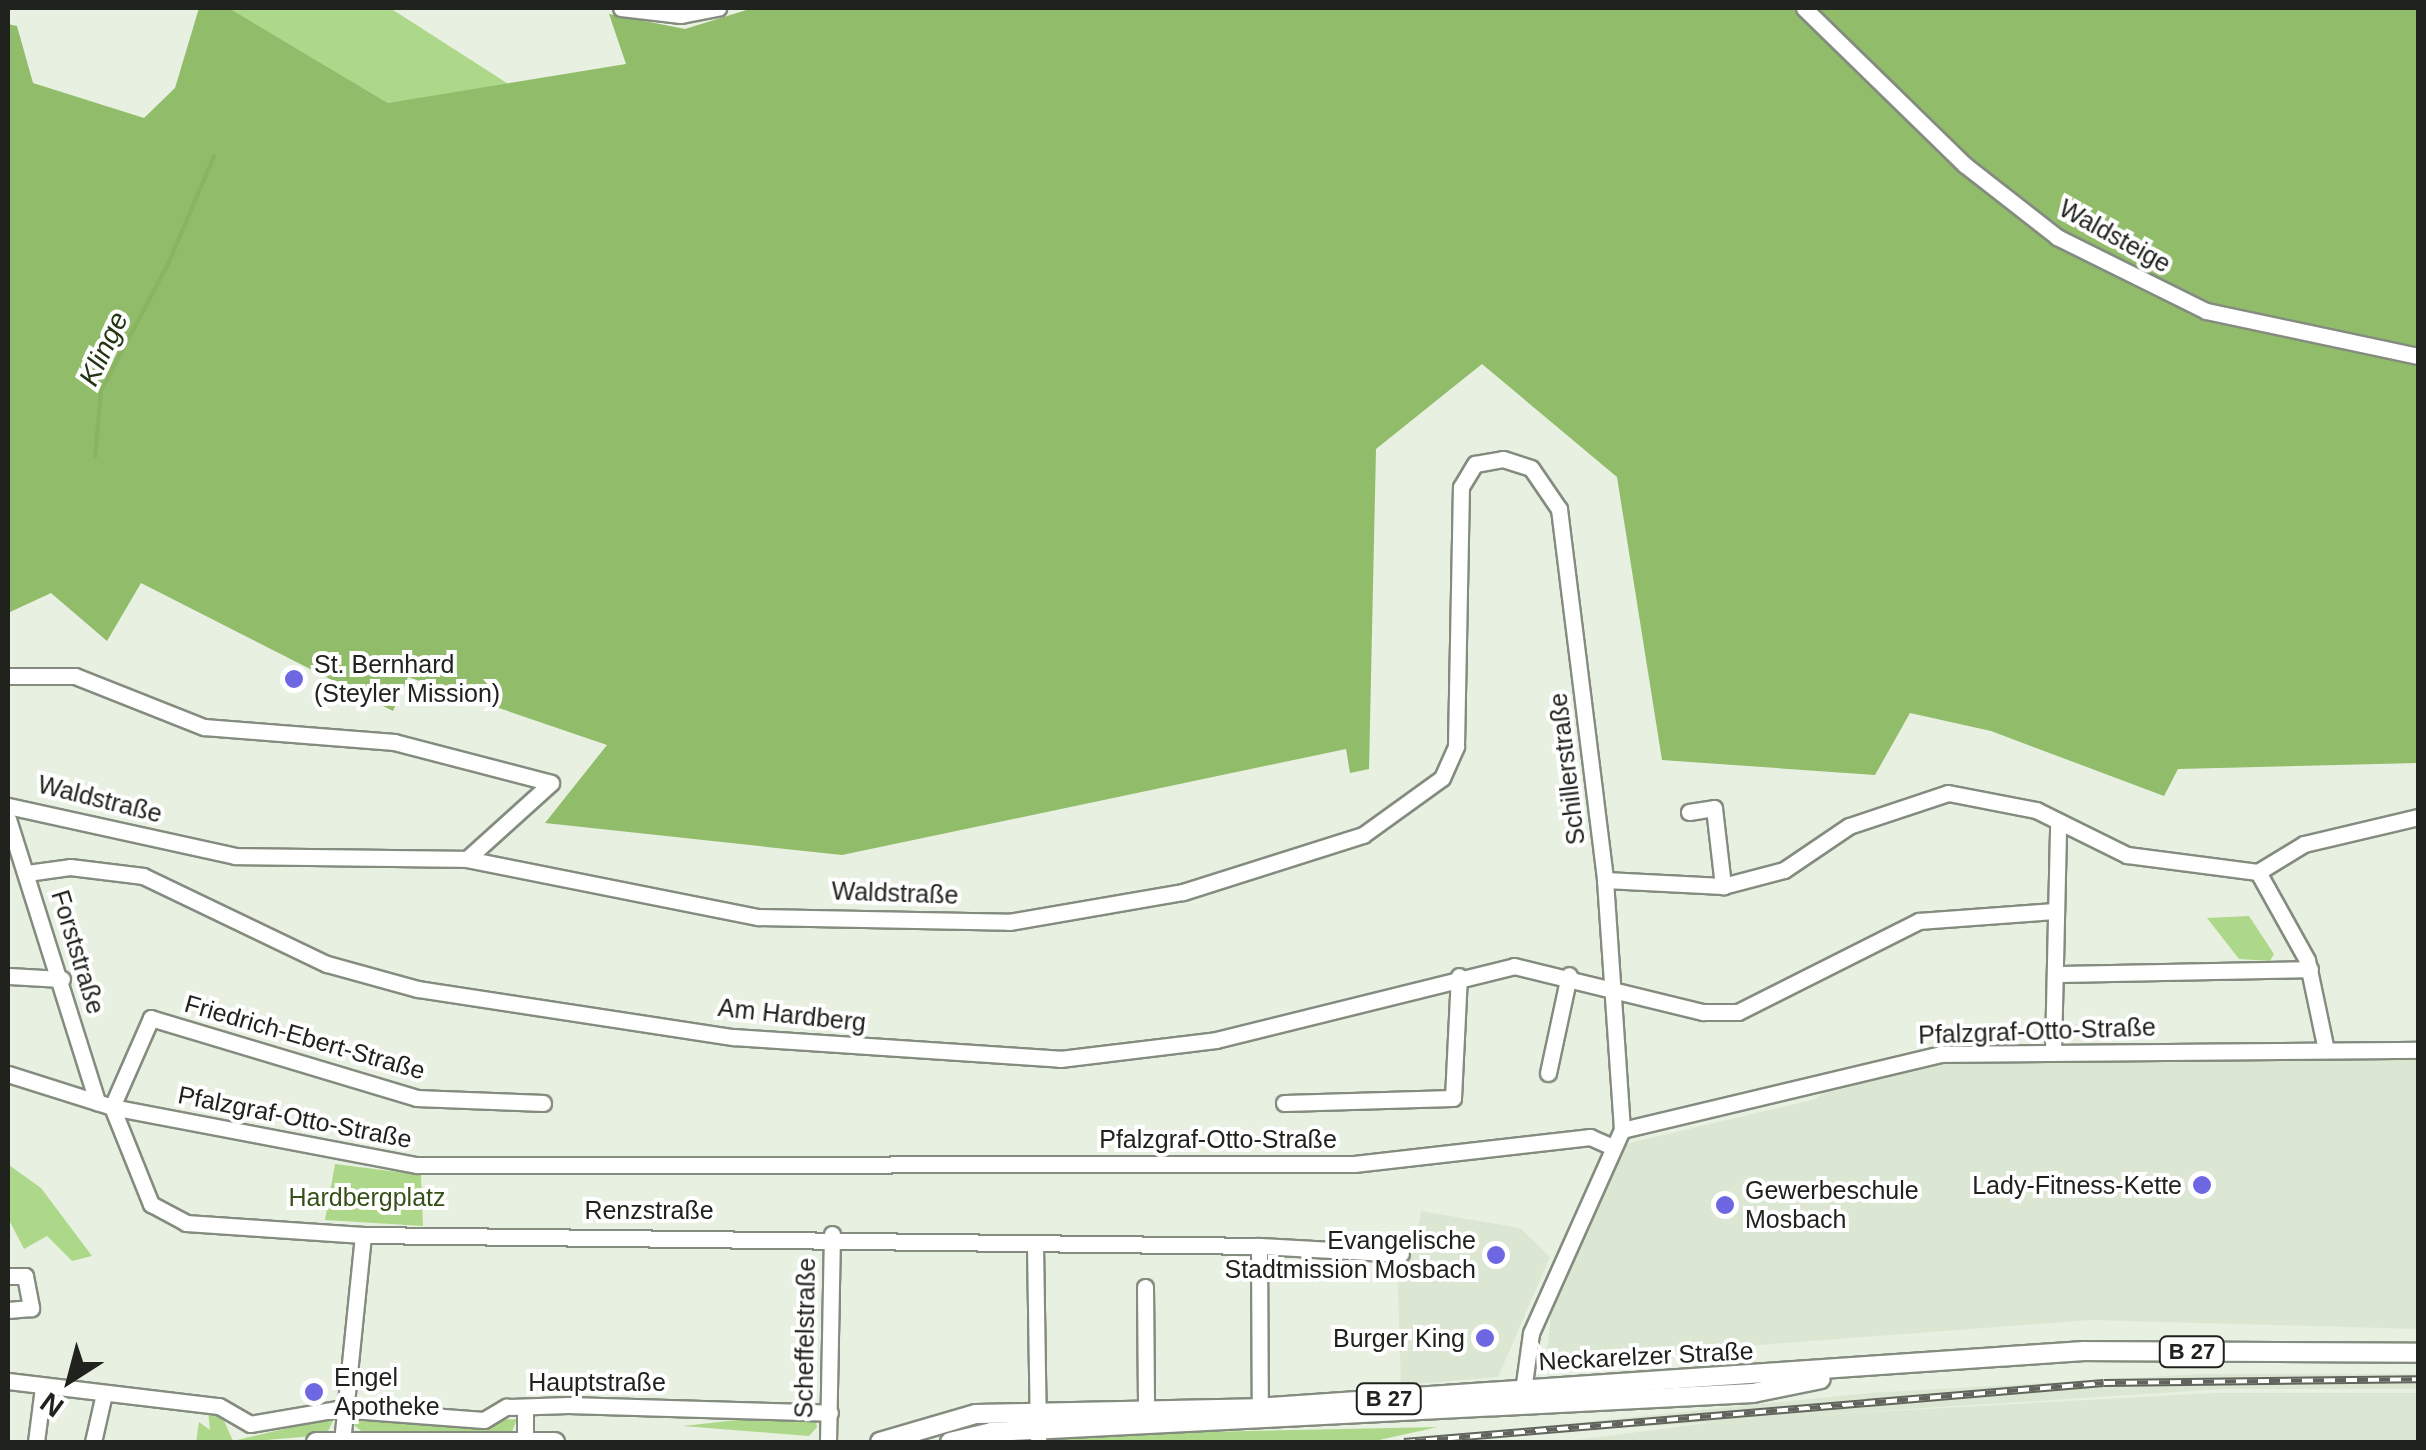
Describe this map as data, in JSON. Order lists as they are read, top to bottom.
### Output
{
  "streets": {
    "main road": ["B 27", "Neckarelzer Straße"],
    "street": [
      "Waldsteige",
      "Schillerstraße",
      "Waldstraße",
      "Forststraße",
      "Am Hardberg",
      "Pfalzgraf-Otto-Straße",
      "Friedrich-Ebert-Straße",
      "Renzstraße",
      "Scheffelstraße",
      "Hauptstraße"
    ]
  },
  "crossings": [
    ["Schillerstraße", "Waldstraße"],
    ["Schillerstraße", "Am Hardberg"],
    ["Schillerstraße", "Pfalzgraf-Otto-Straße"],
    ["Forststraße", "Am Hardberg"],
    ["Forststraße", "Pfalzgraf-Otto-Straße"],
    ["Forststraße", "Friedrich-Ebert-Straße"],
    ["Forststraße", "Renzstraße"],
    ["Pfalzgraf-Otto-Straße", "Friedrich-Ebert-Straße"],
    ["Pfalzgraf-Otto-Straße", "Renzstraße"],
    ["Friedrich-Ebert-Straße", "Renzstraße"],
    ["Renzstraße", "Scheffelstraße"],
    ["Scheffelstraße", "Hauptstraße"],
    ["B 27", "Neckarelzer Straße"]
  ],
  "water": ["Klinge"],
  "parks": ["Hardbergplatz"],
  "places": [
    "St. Bernhard (Steyler Mission)",
    "Lady-Fitness-Kette",
    "Gewerbeschule Mosbach",
    "Evangelische Stadtmission Mosbach",
    "Burger King",
    "Engel Apotheke"
  ],
  "north": "bottom left"
}
